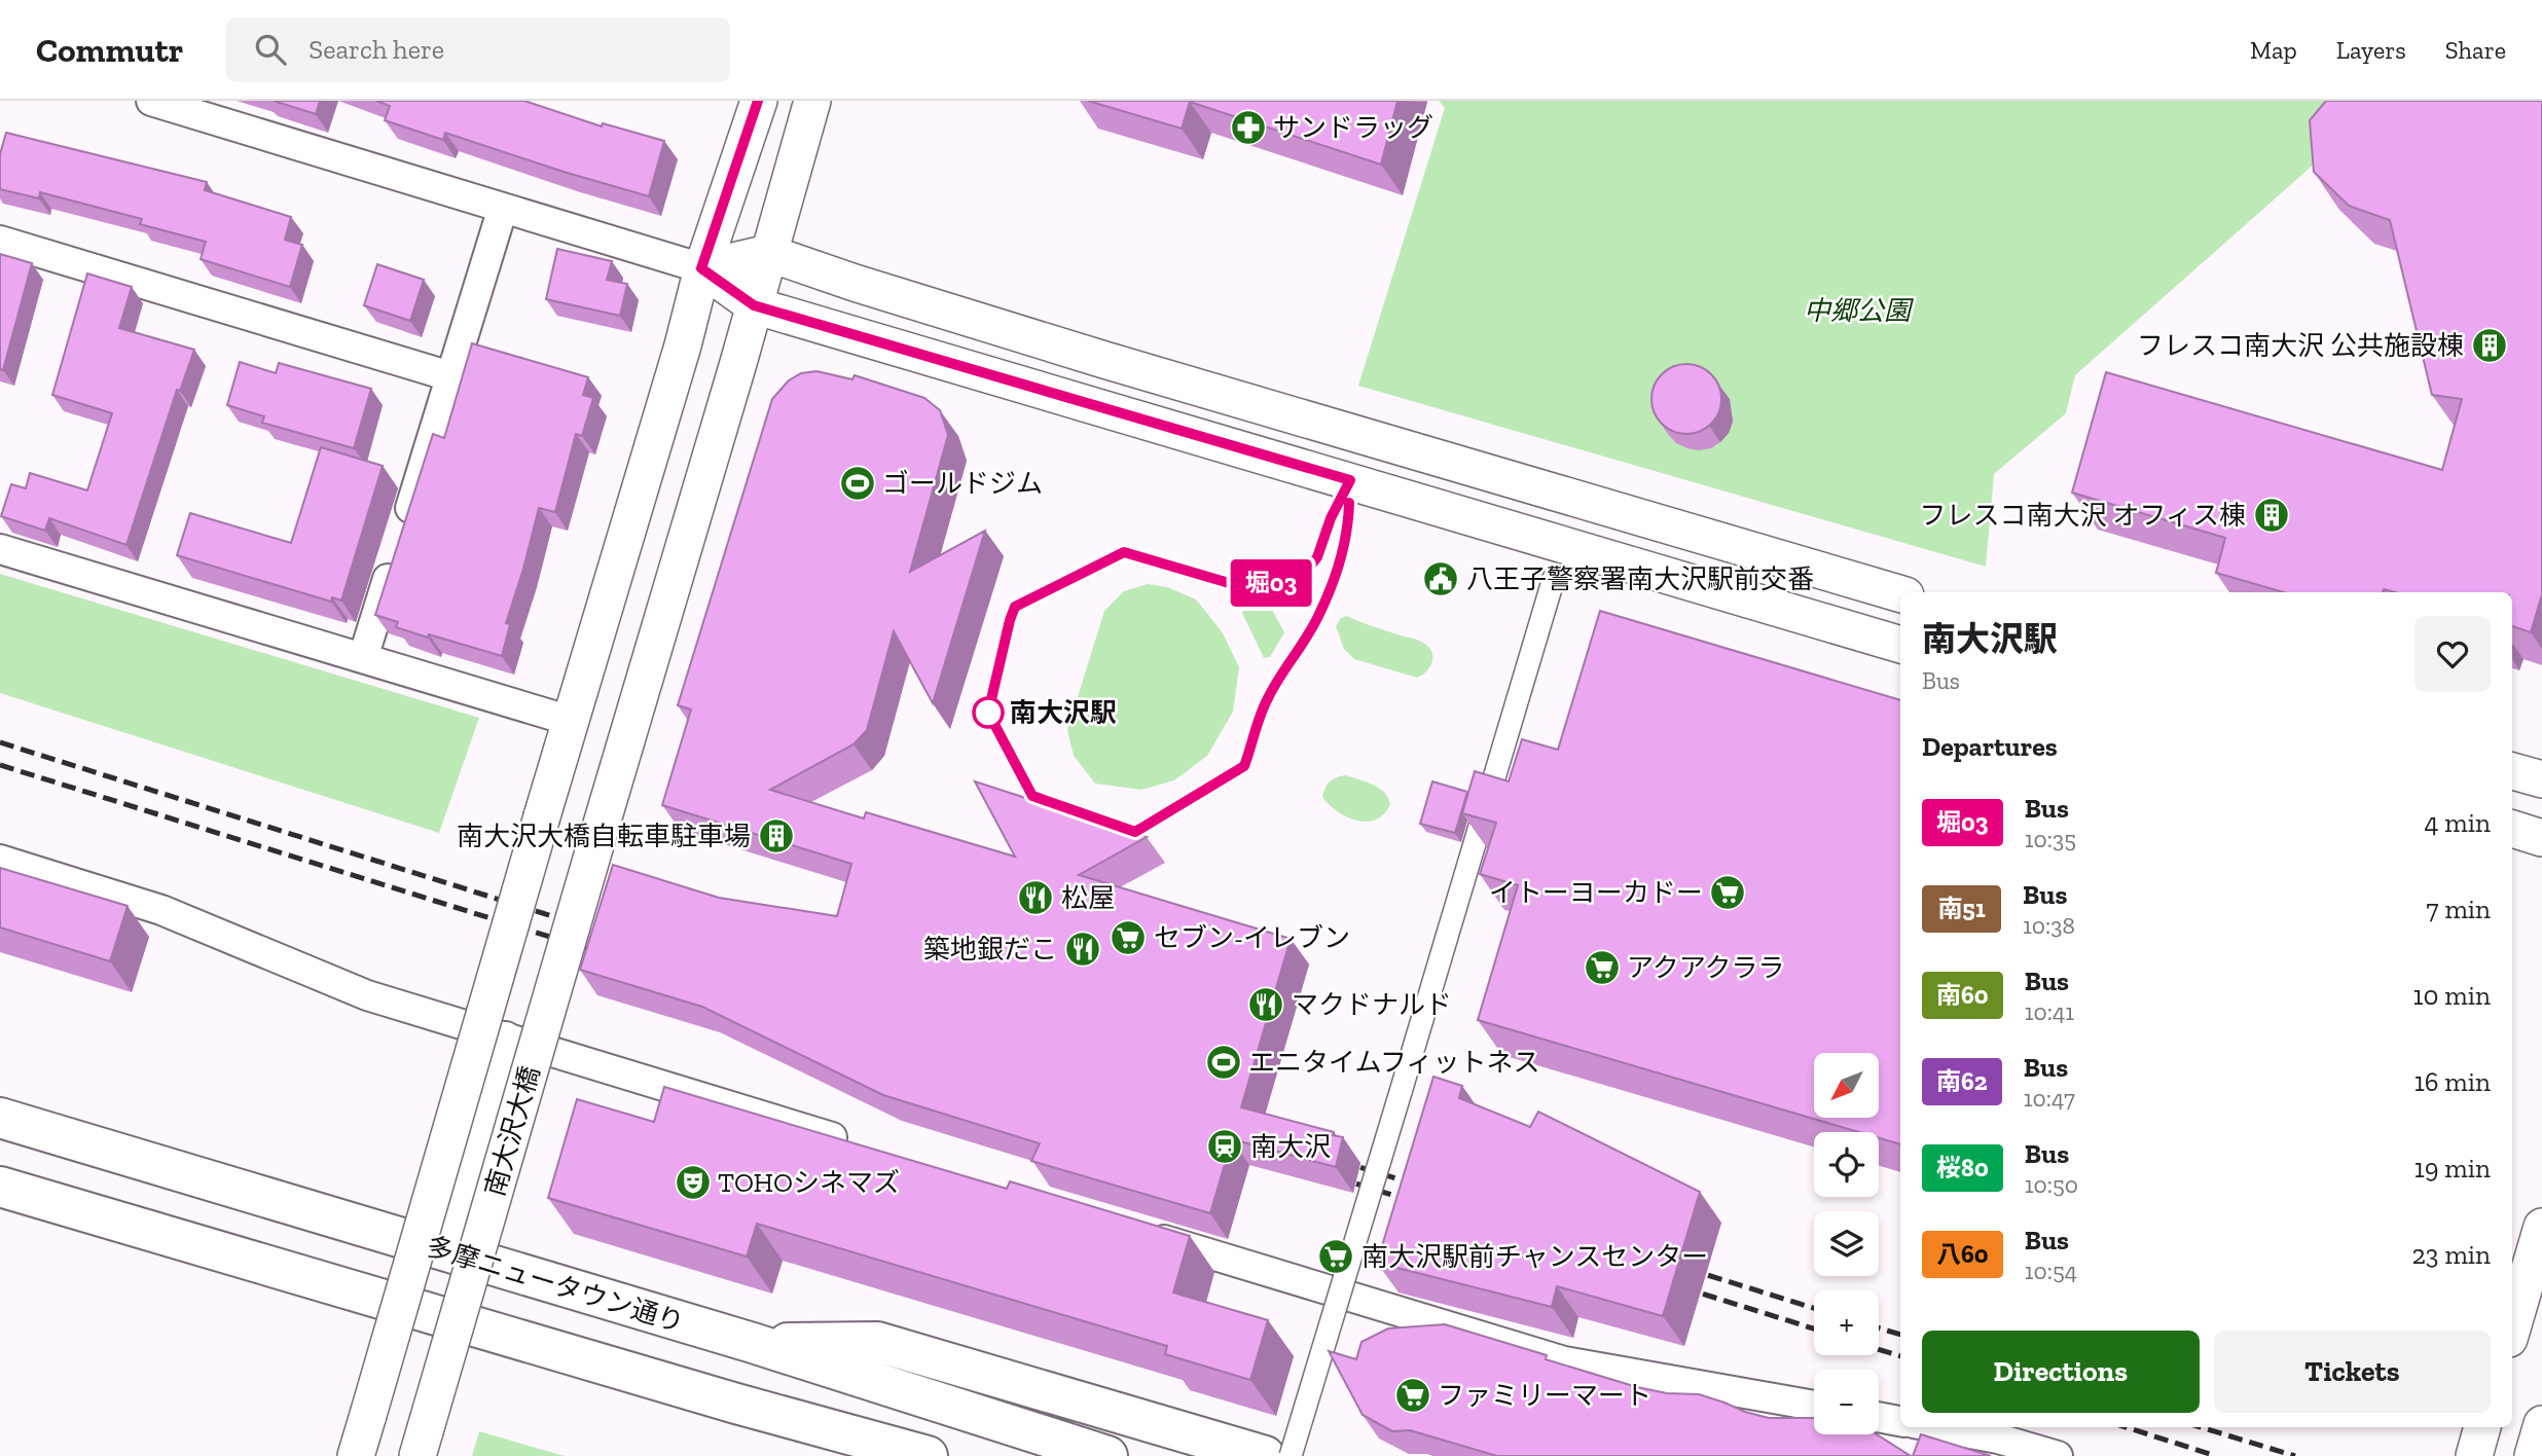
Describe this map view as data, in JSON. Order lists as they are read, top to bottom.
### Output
{
  "streets": {
    "main road": ["多摩ニュータウン通り"],
    "street": ["南大沢大橋"]
  },
  "parks": ["中郷公園"],
  "places": {
    "pharmacy": ["サンドラッグ"],
    "building": ["フレスコ南大沢 公共施設棟", "フレスコ南大沢 オフィス棟", "南大沢大橋自転車駐車場"],
    "sports": ["ゴールドジム", "エニタイムフィットネス"],
    "public building": ["八王子警察署南大沢駅前交番"],
    "other": ["南大沢駅"],
    "supermarket": [
      "イトーヨーカドー",
      "セブン-イレブン",
      "アクアクララ",
      "南大沢駅前チャンスセンター",
      "ファミリーマート"
    ],
    "restaurant": ["松屋", "築地銀だこ", "マクドナルド"],
    "station": ["南大沢"],
    "theatre": ["TOHOシネマズ"]
  },
  "lines": ["bus line 堀03"],
  "north": "bottom left",
  "page": {
    "header": "Commutr",
    "search": "Search here",
    "nav": ["Map", "Layers", "Share"],
    "on_map": "堀03",
    "heading": [
      ["南大沢駅", "Bus"],
      "Departures"
    ],
    "list": [
      {
        "mark": "堀03",
        "name": "Bus",
        "note": "10:35",
        "value": "4 min"
      },
      {
        "mark": "南51",
        "name": "Bus",
        "note": "10:38",
        "value": "7 min"
      },
      {
        "mark": "南60",
        "name": "Bus",
        "note": "10:41",
        "value": "10 min"
      },
      {
        "mark": "南62",
        "name": "Bus",
        "note": "10:47",
        "value": "16 min"
      },
      {
        "mark": "桜80",
        "name": "Bus",
        "note": "10:50",
        "value": "19 min"
      },
      {
        "mark": "八60",
        "name": "Bus",
        "note": "10:54",
        "value": "23 min"
      }
    ],
    "map_buttons": ["+", "−"],
    "buttons": ["Directions", "Tickets"]
  }
}
